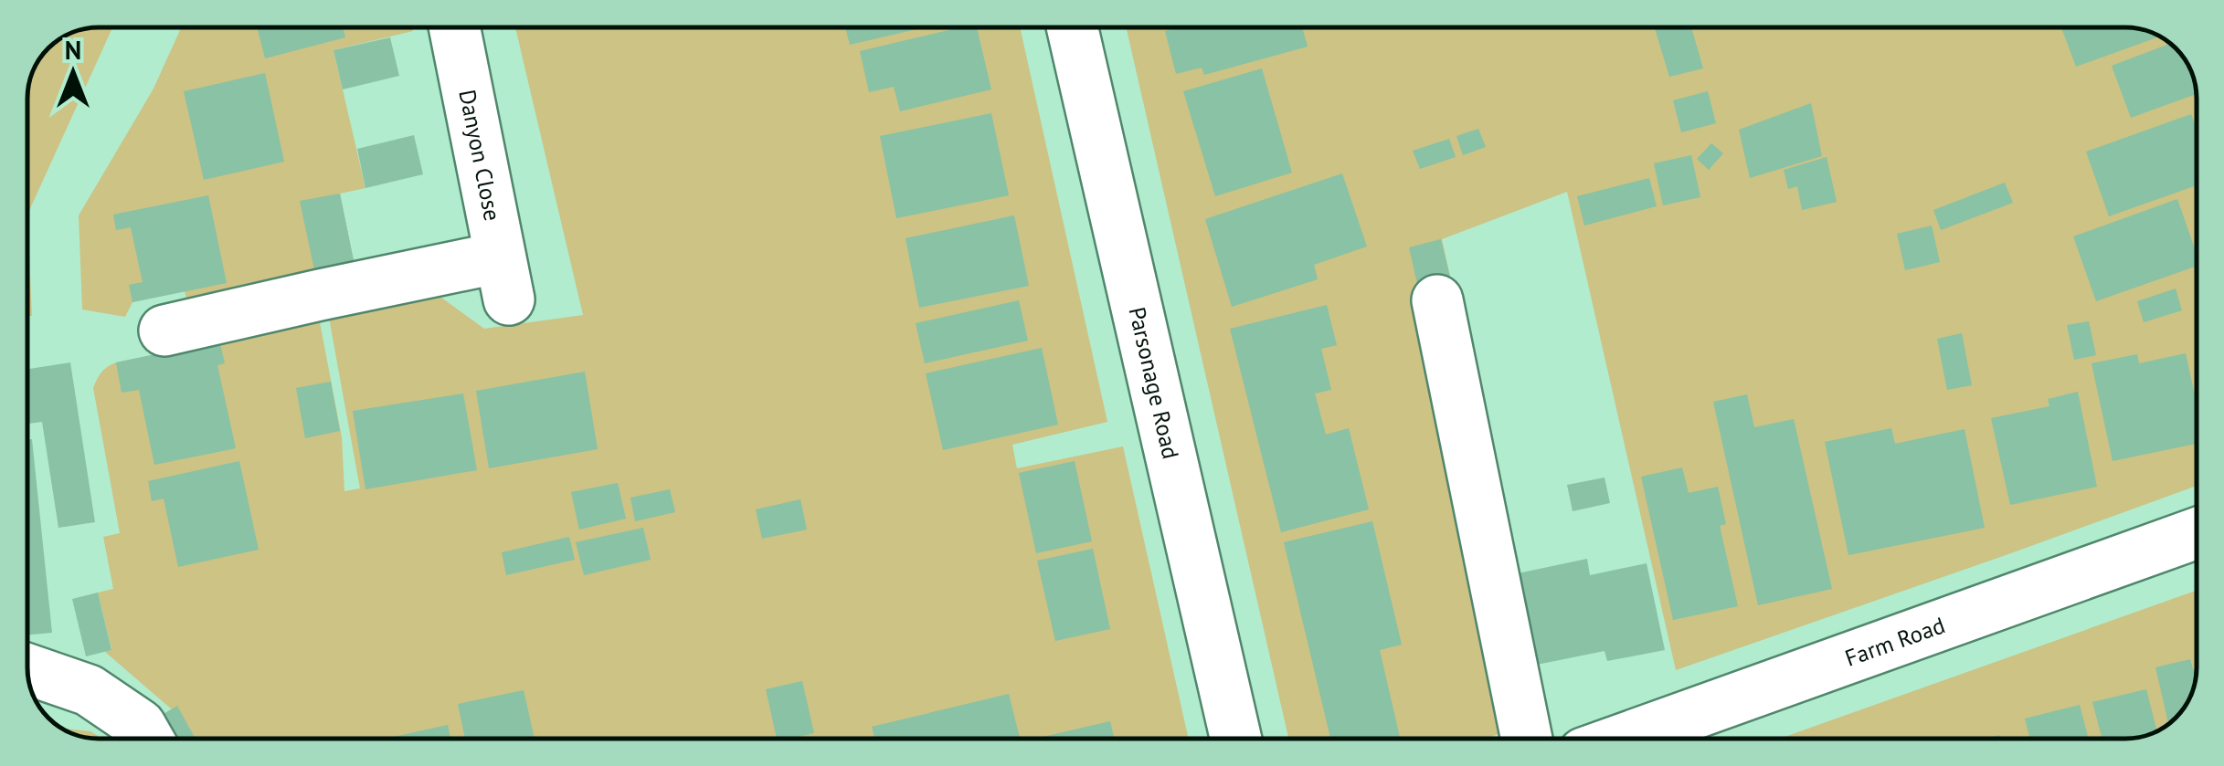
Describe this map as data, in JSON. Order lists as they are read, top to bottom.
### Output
{
  "streets": {
    "street": ["Danyon Close", "Parsonage Road", "Farm Road"]
  },
  "north": "top"
}
